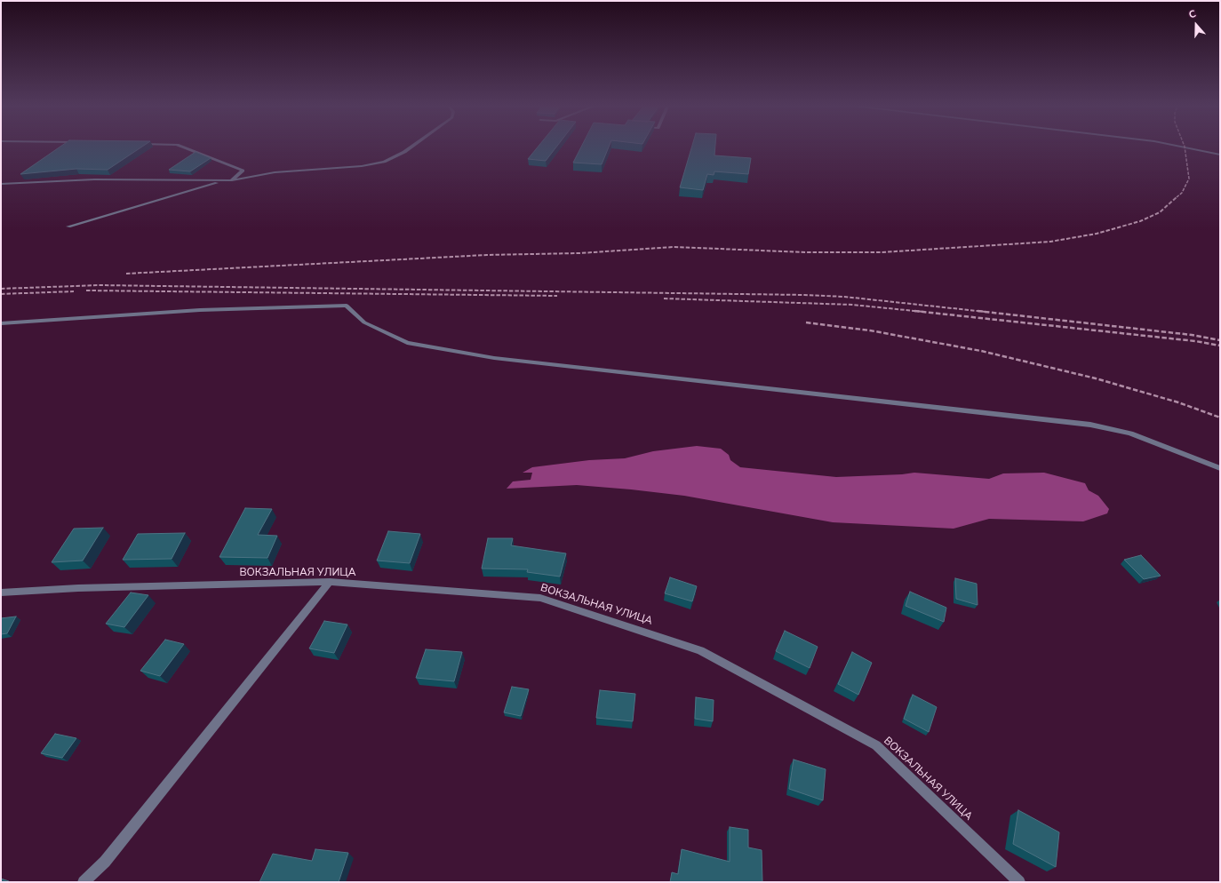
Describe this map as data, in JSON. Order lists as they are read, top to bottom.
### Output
{
  "streets": {
    "street": ["ВОКЗАЛЬНАЯ УЛИЦА"]
  },
  "north": "top"
}
